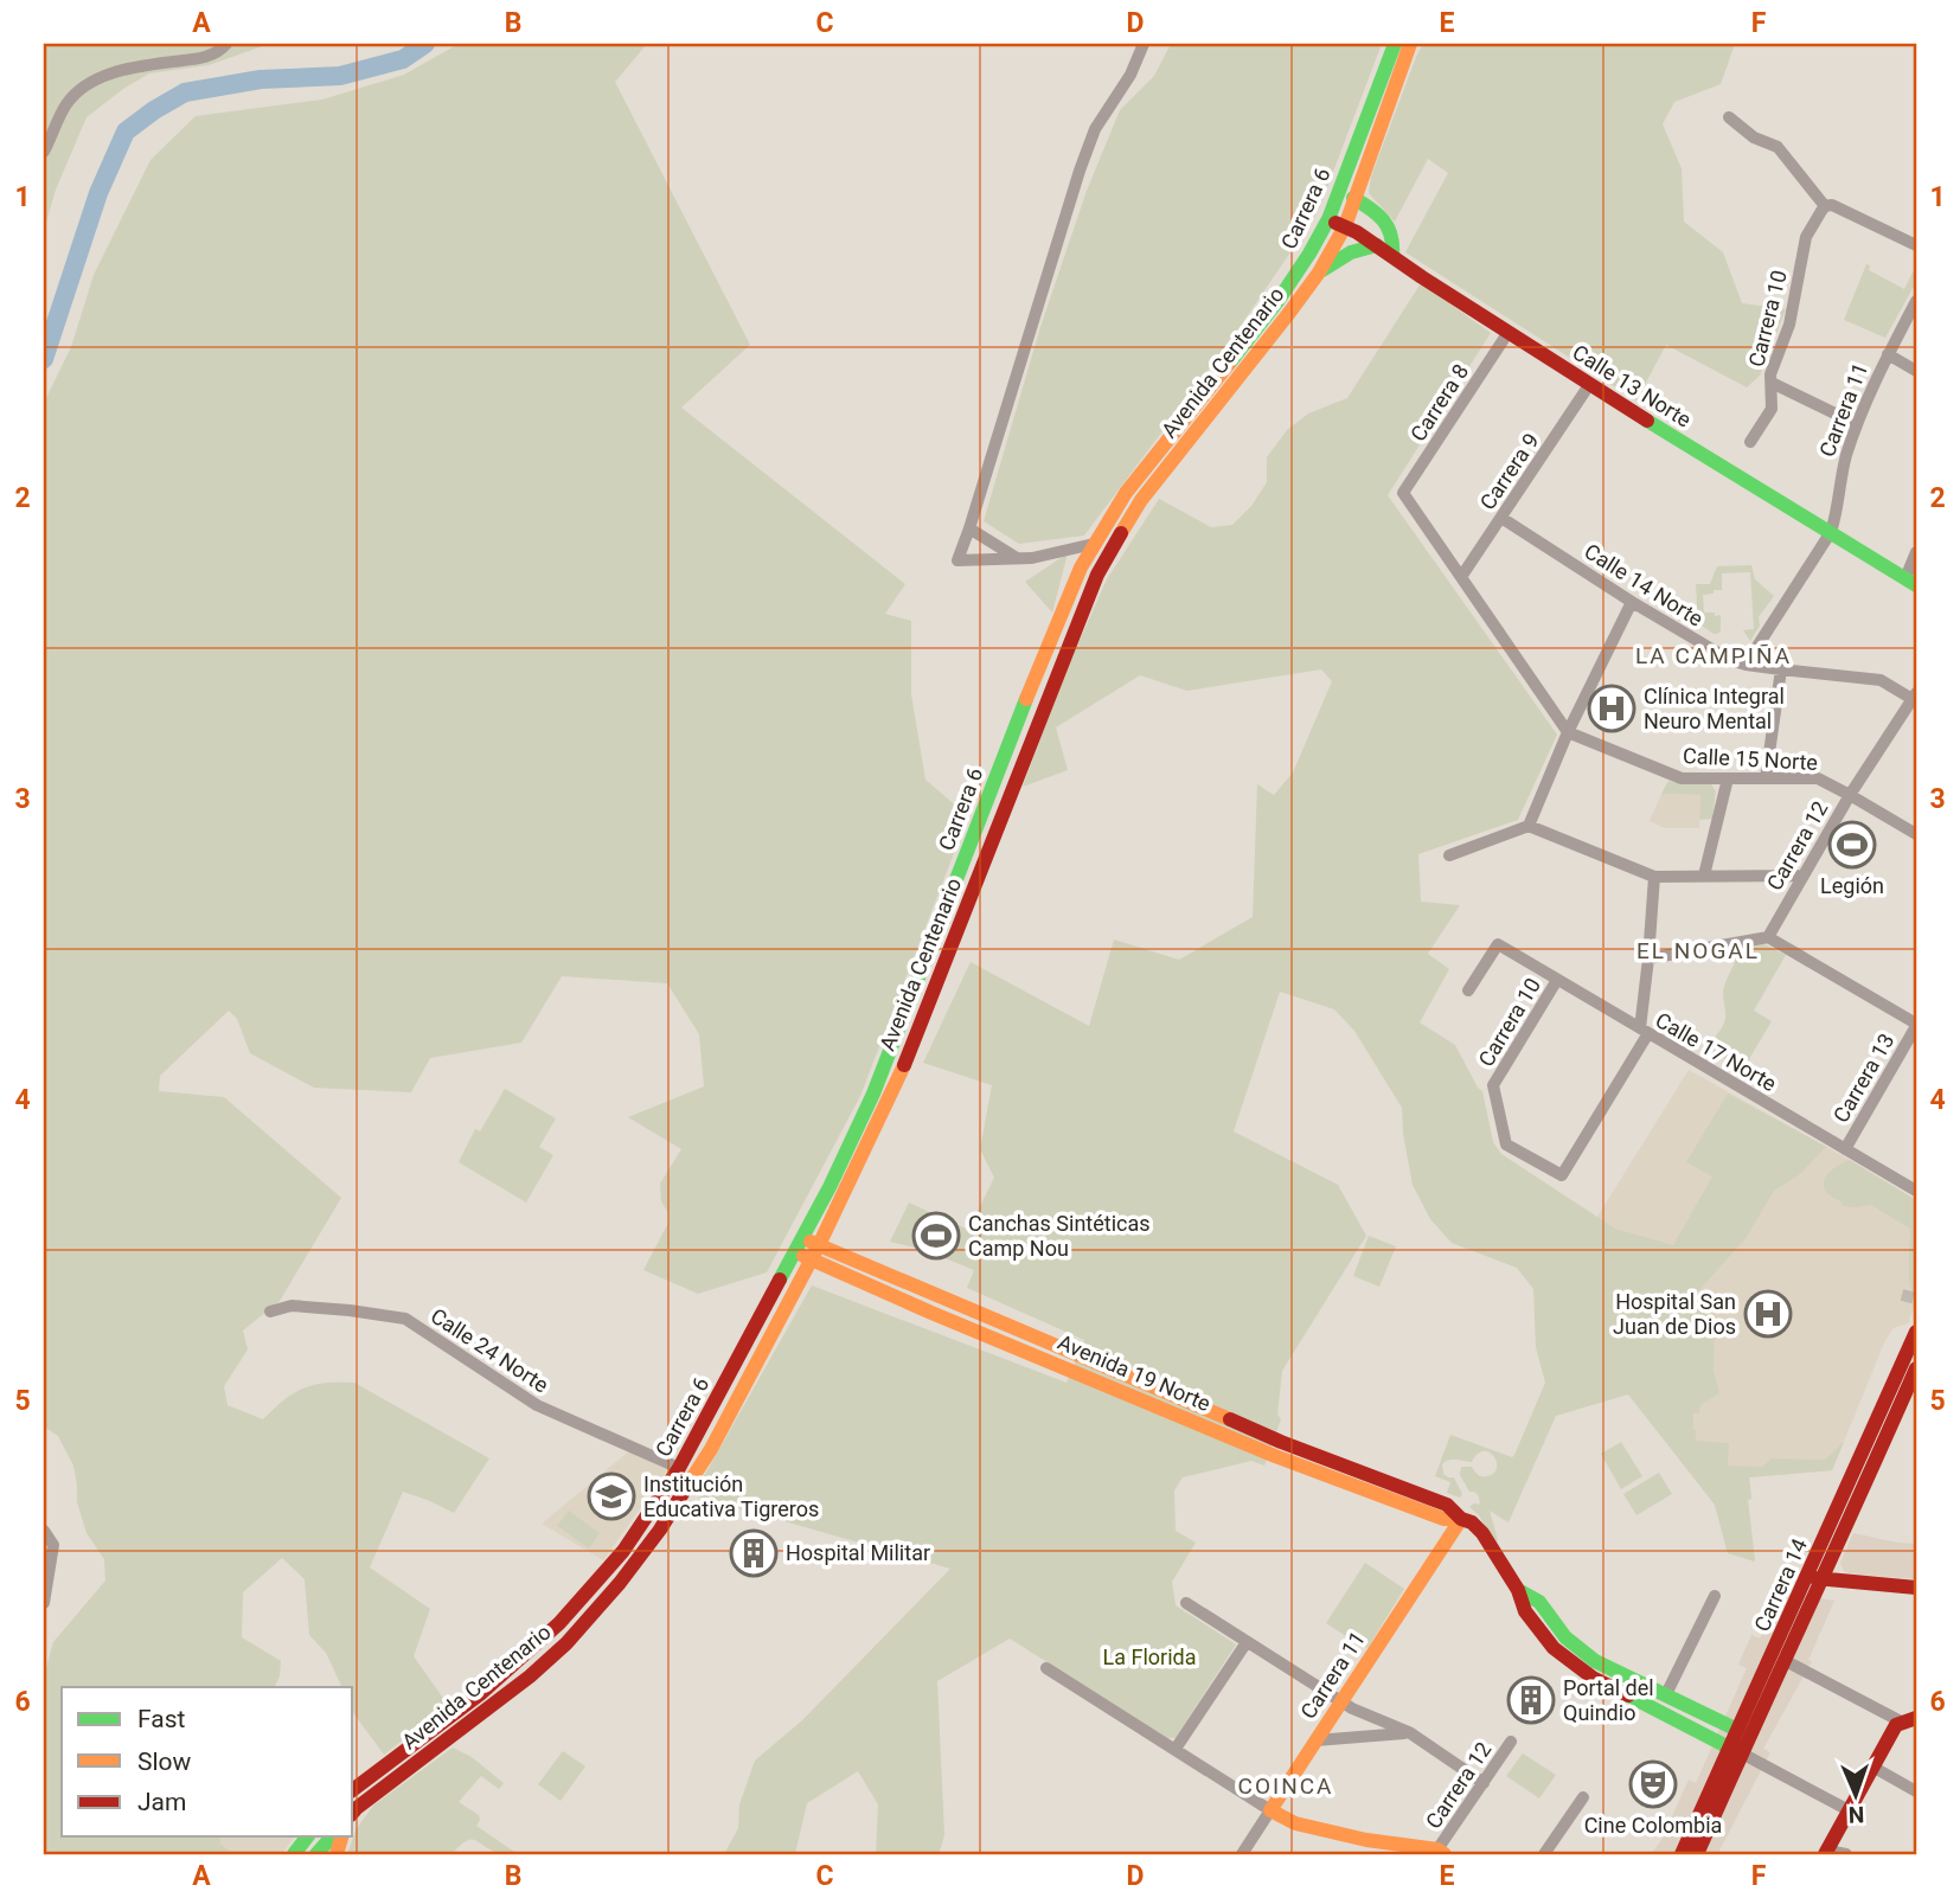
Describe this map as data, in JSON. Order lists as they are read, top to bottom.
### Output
{
  "streets": {
    "main road": [
      "Carrera 6",
      "Avenida Centenario",
      "Calle 13 Norte",
      "Carrera 11",
      "Avenida 19 Norte",
      "Carrera 14"
    ],
    "street": [
      "Carrera 10",
      "Carrera 8",
      "Carrera 9",
      "Calle 14 Norte",
      "Calle 15 Norte",
      "Carrera 12",
      "Calle 17 Norte",
      "Carrera 13",
      "Calle 24 Norte"
    ]
  },
  "crossings": [
    ["Carrera 6", "Calle 13 Norte"],
    ["Carrera 6", "Calle 24 Norte"],
    ["Carrera 6", "Avenida 19 Norte"],
    ["Carrera 10", "Calle 17 Norte"],
    ["Avenida Centenario", "Calle 13 Norte"],
    ["Avenida Centenario", "Avenida 19 Norte"],
    ["Calle 13 Norte", "Carrera 8"],
    ["Calle 13 Norte", "Carrera 11"],
    ["Calle 13 Norte", "Carrera 9"],
    ["Carrera 8", "Carrera 9"],
    ["Carrera 11", "Calle 14 Norte"],
    ["Carrera 11", "Avenida 19 Norte"],
    ["Carrera 9", "Calle 14 Norte"],
    ["Calle 14 Norte", "Carrera 12"],
    ["Calle 15 Norte", "Carrera 12"],
    ["Calle 17 Norte", "Carrera 13"]
  ],
  "districts": ["LA CAMPIÑA", "EL NOGAL", "COINCA"],
  "parks": ["La Florida"],
  "places": {
    "hospital": ["Clínica Integral Neuro Mental", "Hospital San Juan de Dios"],
    "sports": ["Legión", "Canchas Sintéticas Camp Nou"],
    "school or university": ["Institución Educativa Tigreros"],
    "building": ["Hospital Militar", "Portal del Quindio"],
    "theatre": ["Cine Colombia"]
  },
  "legend": ["Fast", "Slow", "Jam"],
  "north": "bottom",
  "grid": {
    "columns": [
      "A",
      "B",
      "C",
      "D",
      "E",
      "F"
    ],
    "rows": [
      "1",
      "2",
      "3",
      "4",
      "5",
      "6"
    ]
  }
}
